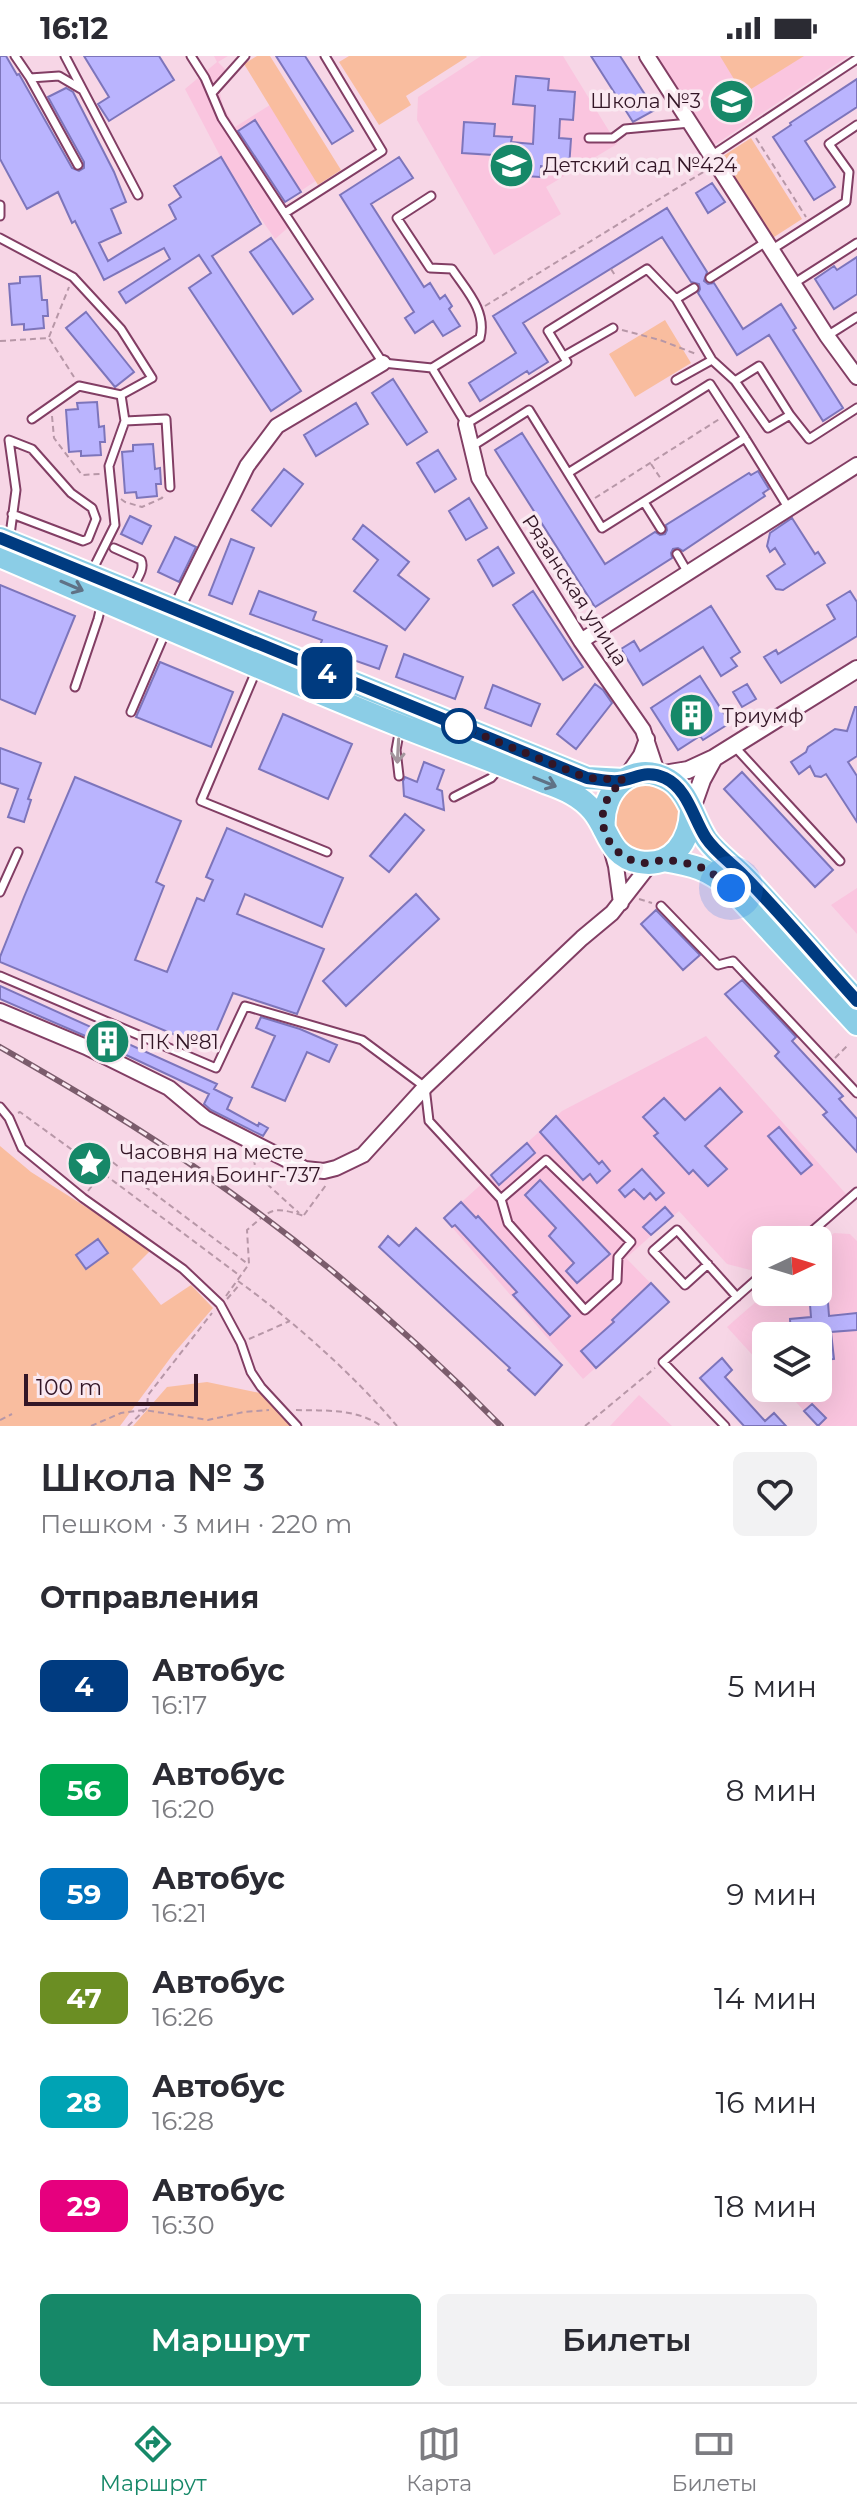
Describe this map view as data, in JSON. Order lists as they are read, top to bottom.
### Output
{
  "streets": {
    "street": ["Рязанская улица"]
  },
  "places": {
    "school or university": ["Школа №3", "Детский сад №424"],
    "building": ["Триумф", "ПК №81"],
    "place": ["Часовня на месте падения Боинг-737"]
  },
  "lines": ["bus line 4"],
  "scale_bar": "100 m",
  "north": "right",
  "page": {
    "status": "16:12",
    "on_map": "4",
    "scale": "100 m",
    "heading": [
      ["Школа № 3", "Пешком · 3 мин · 220 m"],
      "Отправления"
    ],
    "list": [
      {
        "mark": "4",
        "name": "Автобус",
        "note": "16:17",
        "value": "5 мин"
      },
      {
        "mark": "56",
        "name": "Автобус",
        "note": "16:20",
        "value": "8 мин"
      },
      {
        "mark": "59",
        "name": "Автобус",
        "note": "16:21",
        "value": "9 мин"
      },
      {
        "mark": "47",
        "name": "Автобус",
        "note": "16:26",
        "value": "14 мин"
      },
      {
        "mark": "28",
        "name": "Автобус",
        "note": "16:28",
        "value": "16 мин"
      },
      {
        "mark": "29",
        "name": "Автобус",
        "note": "16:30",
        "value": "18 мин"
      }
    ],
    "buttons": ["Маршрут", "Билеты"],
    "tabs": ["Маршрут", "Карта", "Билеты"]
  }
}
